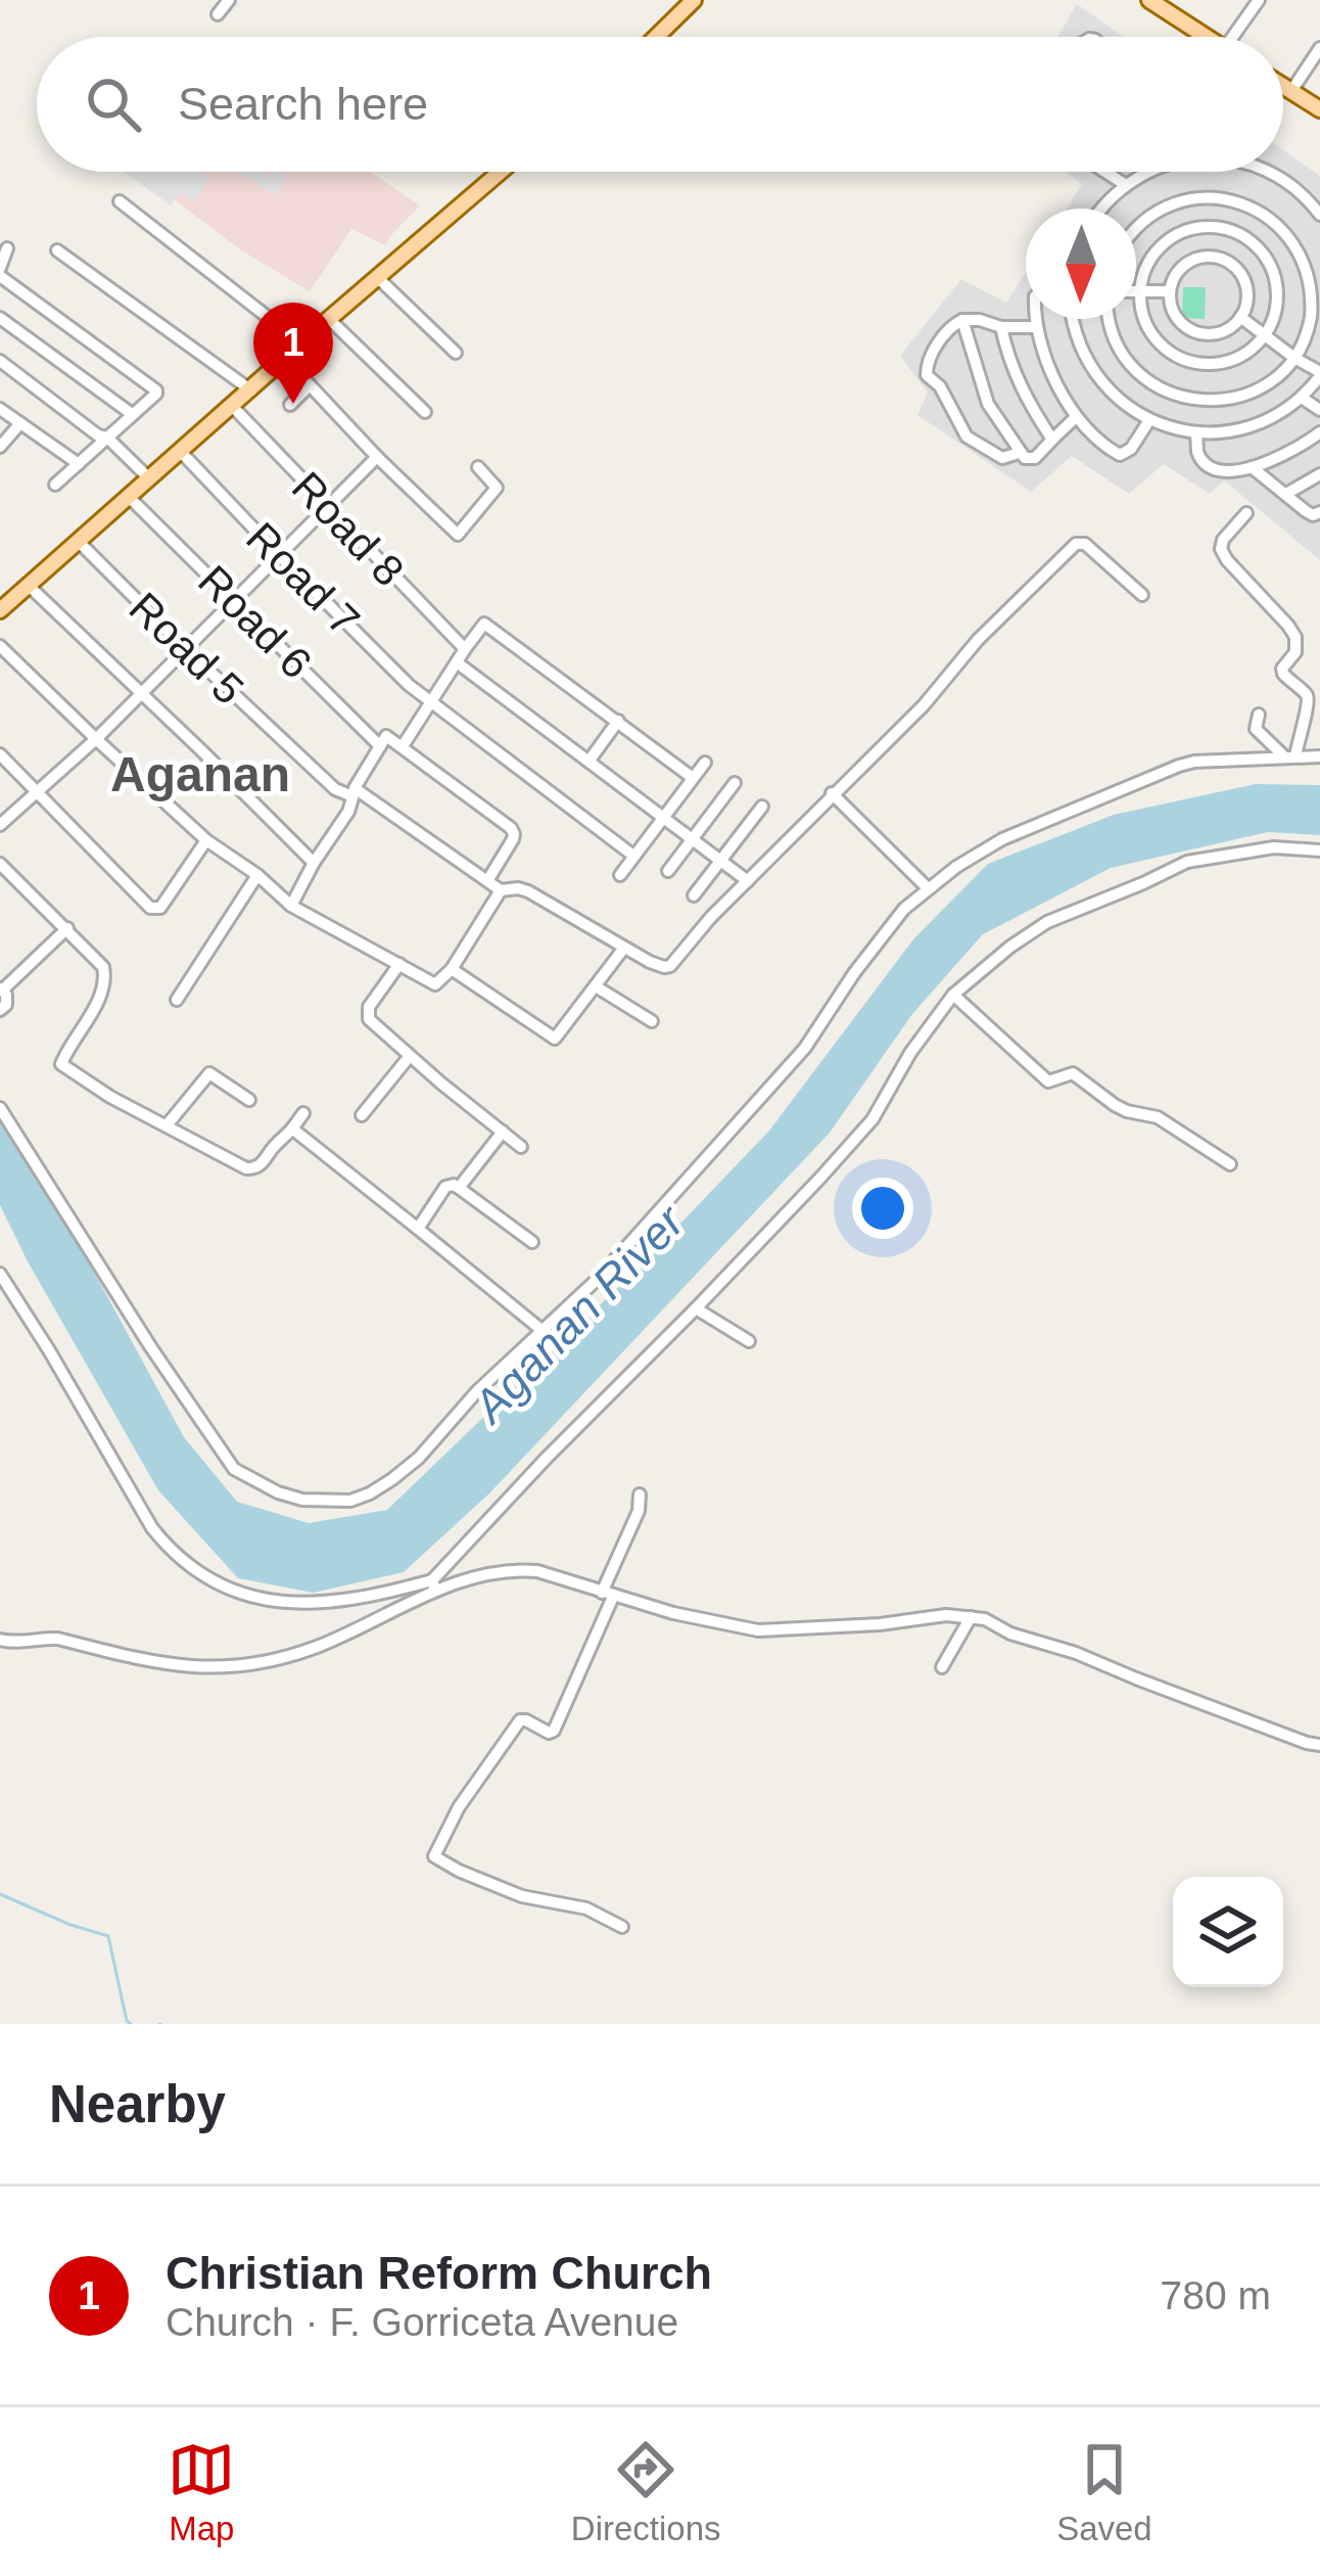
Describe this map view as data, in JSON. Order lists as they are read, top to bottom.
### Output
{
  "streets": {
    "street": [
      "Road 8",
      "Road 7",
      "Road 6",
      "Road 5"
    ]
  },
  "districts": ["Aganan"],
  "water": ["Aganan River"],
  "north": "bottom",
  "page": {
    "search": "Search here",
    "pins": "1",
    "heading": "Nearby",
    "list": [
      {
        "mark": "1",
        "name": "Christian Reform Church",
        "note": "Church · F. Gorriceta Avenue",
        "value": "780 m"
      }
    ],
    "nav": ["Map", "Directions", "Saved"]
  }
}
